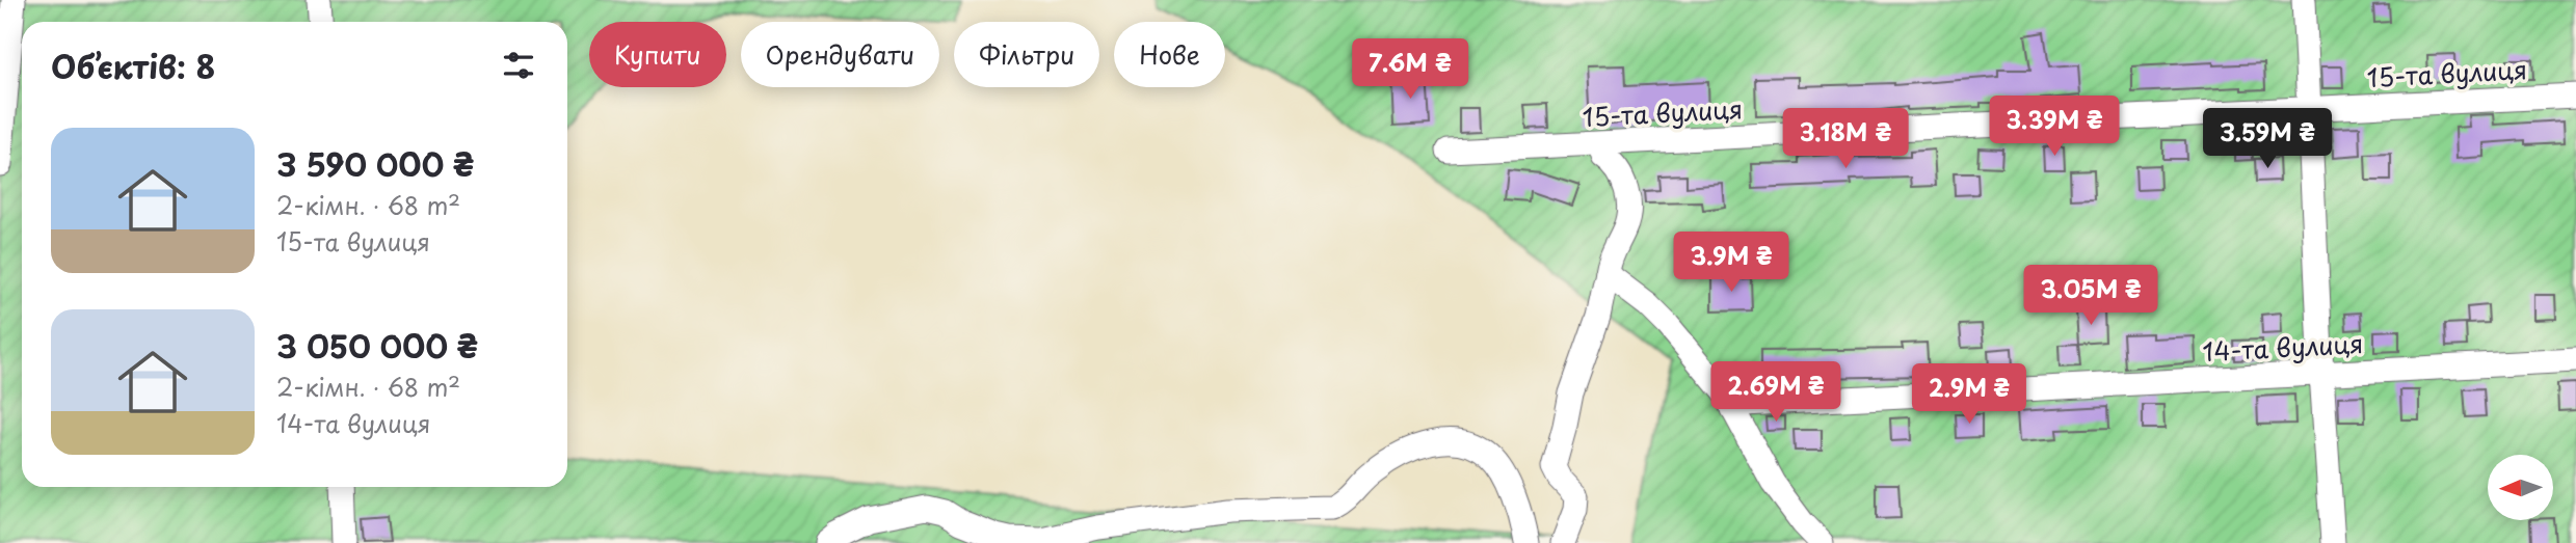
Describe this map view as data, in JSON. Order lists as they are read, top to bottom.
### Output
{
  "streets": {
    "street": ["15-та вулиця", "14-та вулиця"]
  },
  "north": "left",
  "page": {
    "chip": [
      "Купити",
      "Орендувати",
      "Фільтри",
      "Нове"
    ],
    "heading": "Об’єктів: 8",
    "price": [
      "7.6M ₴",
      "3.39M ₴",
      "3.18M ₴",
      "3.59M ₴",
      "3.9M ₴",
      "3.05M ₴",
      "2.69M ₴",
      "2.9M ₴"
    ],
    "list": [
      {
        "name": "3 590 000 ₴",
        "note": "2-кімн. · 68 m² · 15-та вулиця"
      },
      {
        "name": "3 050 000 ₴",
        "note": "2-кімн. · 68 m² · 14-та вулиця"
      }
    ]
  }
}
